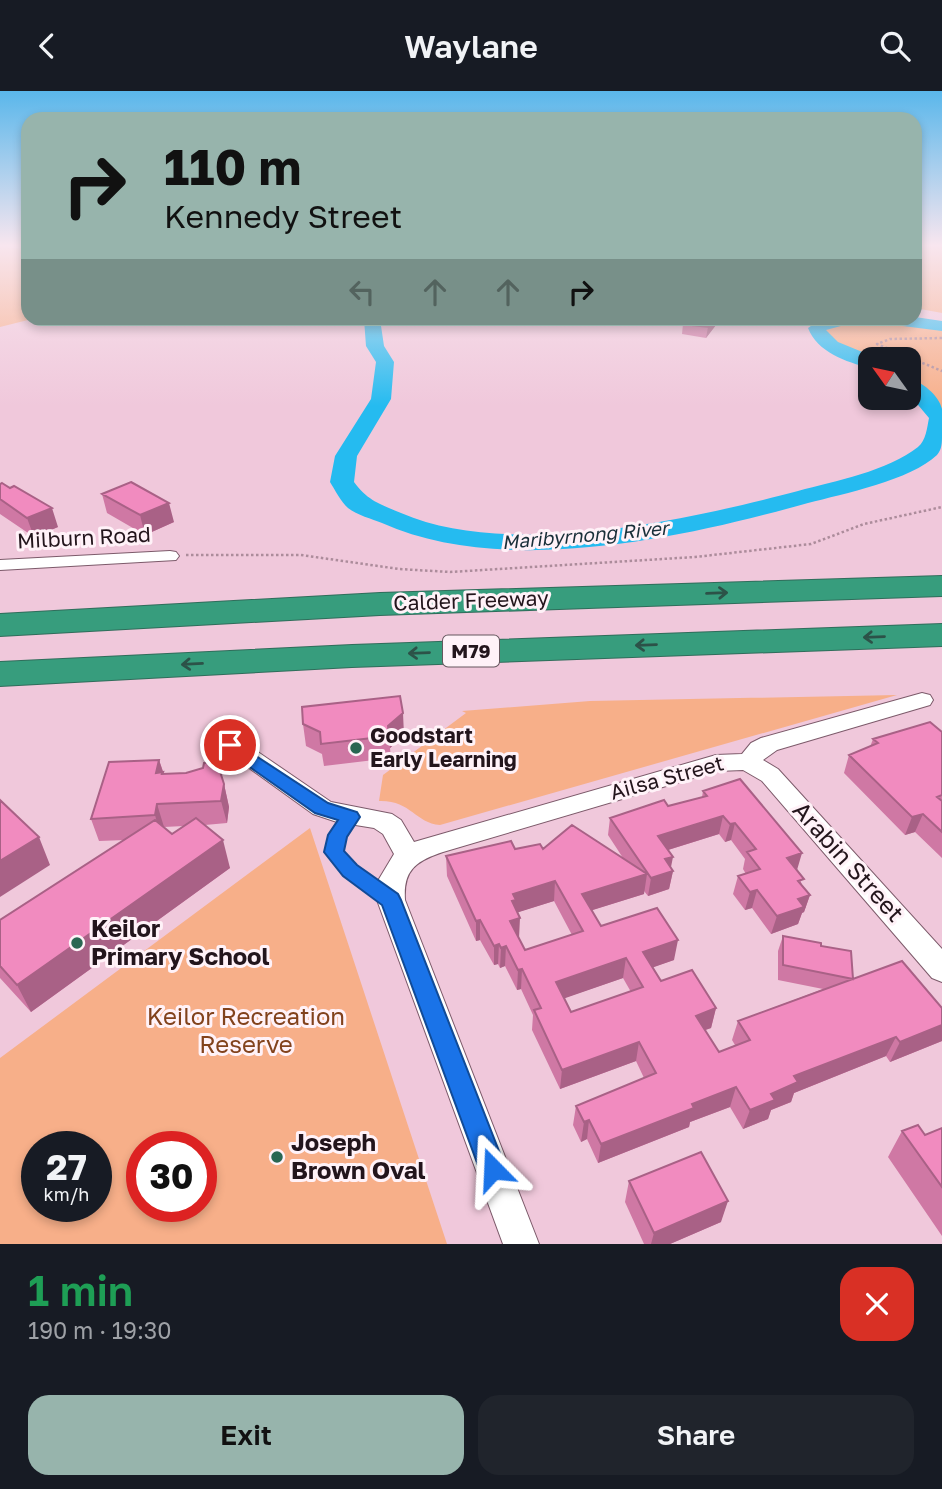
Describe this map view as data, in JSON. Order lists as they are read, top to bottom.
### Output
{
  "streets": {
    "highway": ["Calder Freeway", "M79"],
    "street": ["Milburn Road", "Ailsa Street", "Arabin Street"]
  },
  "crossings": [
    ["Ailsa Street", "Arabin Street"]
  ],
  "water": ["Maribyrnong River"],
  "parks": ["Keilor Recreation Reserve"],
  "places": ["Goodstart Early Learning", "Keilor Primary School", "Joseph Brown Oval"],
  "north": "top left",
  "page": {
    "header": "Waylane",
    "turn": ["110 m", "Kennedy Street"],
    "speed": "27 km/h",
    "limit": "30",
    "heading": ["1 min", "190 m · 19:30"],
    "buttons": ["Exit", "Share"]
  }
}
